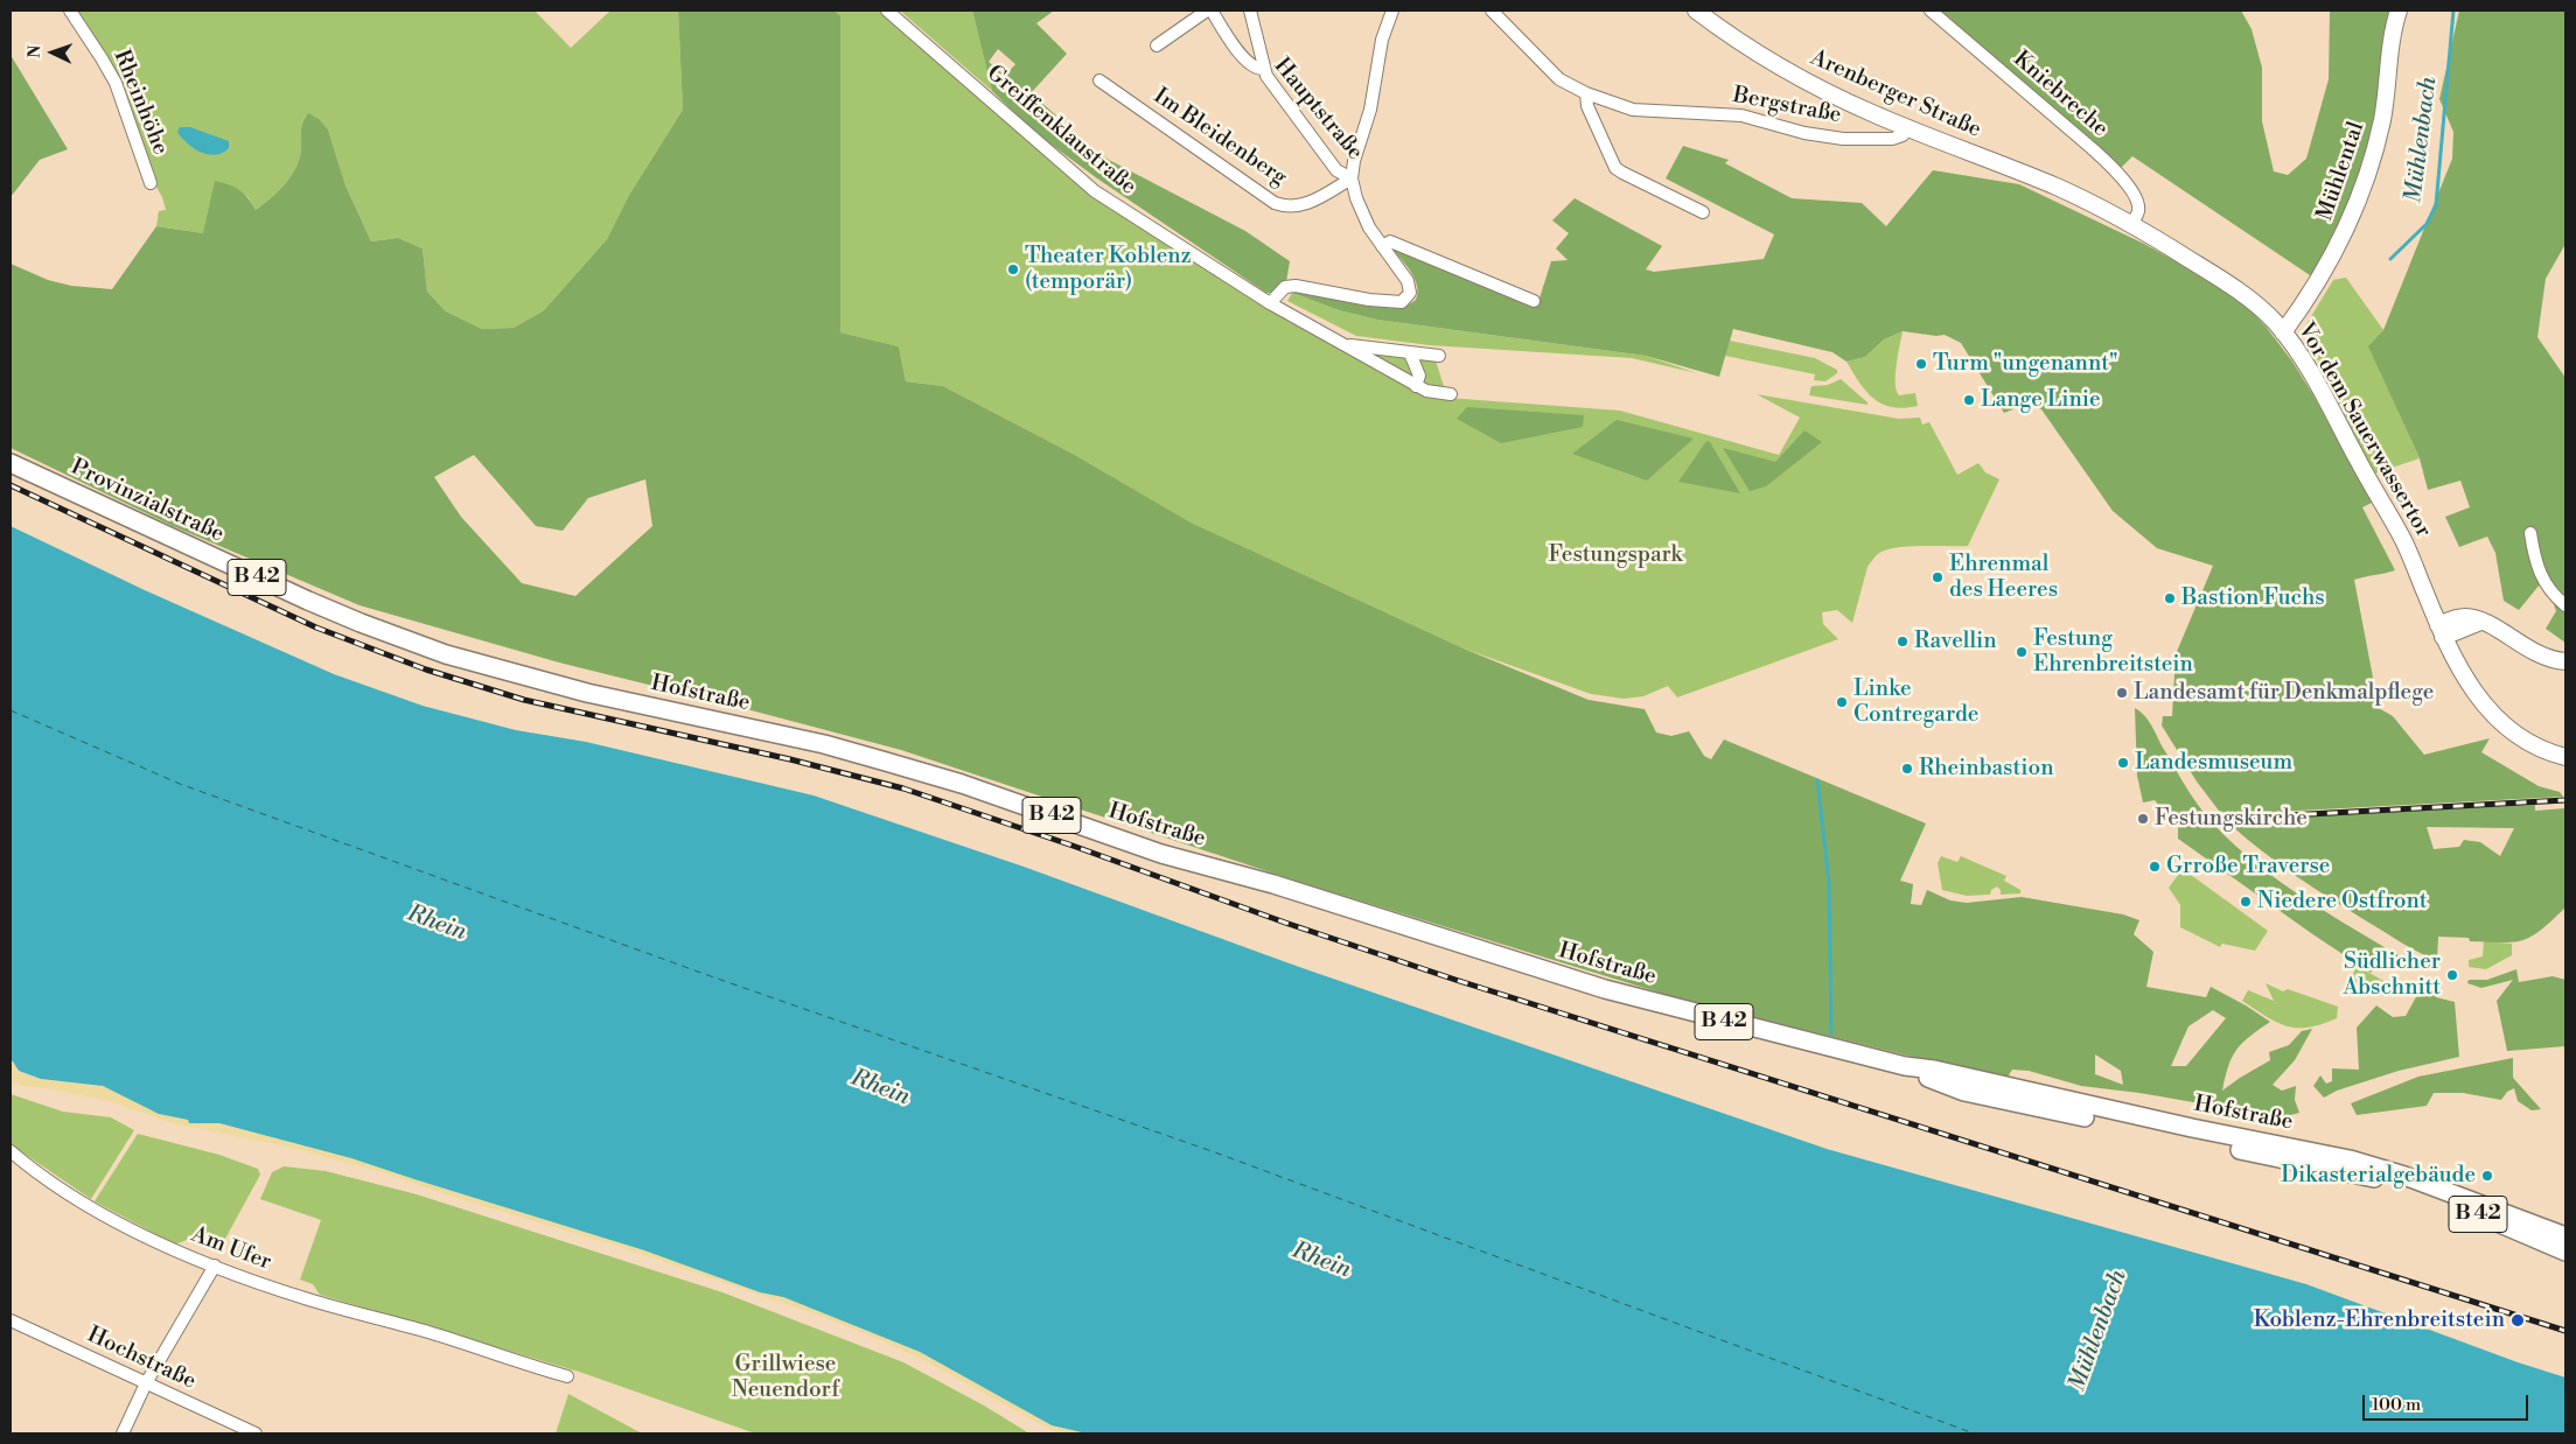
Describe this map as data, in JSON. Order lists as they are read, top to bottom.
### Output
{
  "streets": {
    "main road": [
      "Arenberger Straße",
      "Mühlental",
      "Vor dem Sauerwassertor",
      "Provinzialstraße",
      "B 42",
      "Hofstraße"
    ],
    "street": [
      "Kniebreche",
      "Rheinhöhe",
      "Bergstraße",
      "Hauptstraße",
      "Greiffenklaustraße",
      "Im Bleidenberg",
      "Am Ufer",
      "Hochstraße"
    ]
  },
  "crossings": [
    ["Arenberger Straße", "Bergstraße"],
    ["Arenberger Straße", "Vor dem Sauerwassertor"],
    ["Kniebreche", "Vor dem Sauerwassertor"],
    ["Hauptstraße", "Im Bleidenberg"],
    ["Mühlental", "Vor dem Sauerwassertor"],
    ["Provinzialstraße", "Hofstraße"]
  ],
  "water": ["Mühlenbach", "Rhein"],
  "parks": ["Festungspark", "Grillwiese Neuendorf"],
  "places": [
    "Theater Koblenz (temporär)",
    "Turm \"ungenannt\"",
    "Lange Linie",
    "Ehrenmal des Heeres",
    "Bastion Fuchs",
    "Ravellin",
    "Festung Ehrenbreitstein",
    "Landesamt für Denkmalpflege",
    "Linke Contregarde",
    "Landesmuseum",
    "Rheinbastion",
    "Festungskirche",
    "Grroße Traverse",
    "Niedere Ostfront",
    "Südlicher Abschnitt",
    "Dikasterialgebäude",
    "Koblenz-Ehrenbreitstein"
  ],
  "scale_bar": "100 m",
  "north": "left"
}
